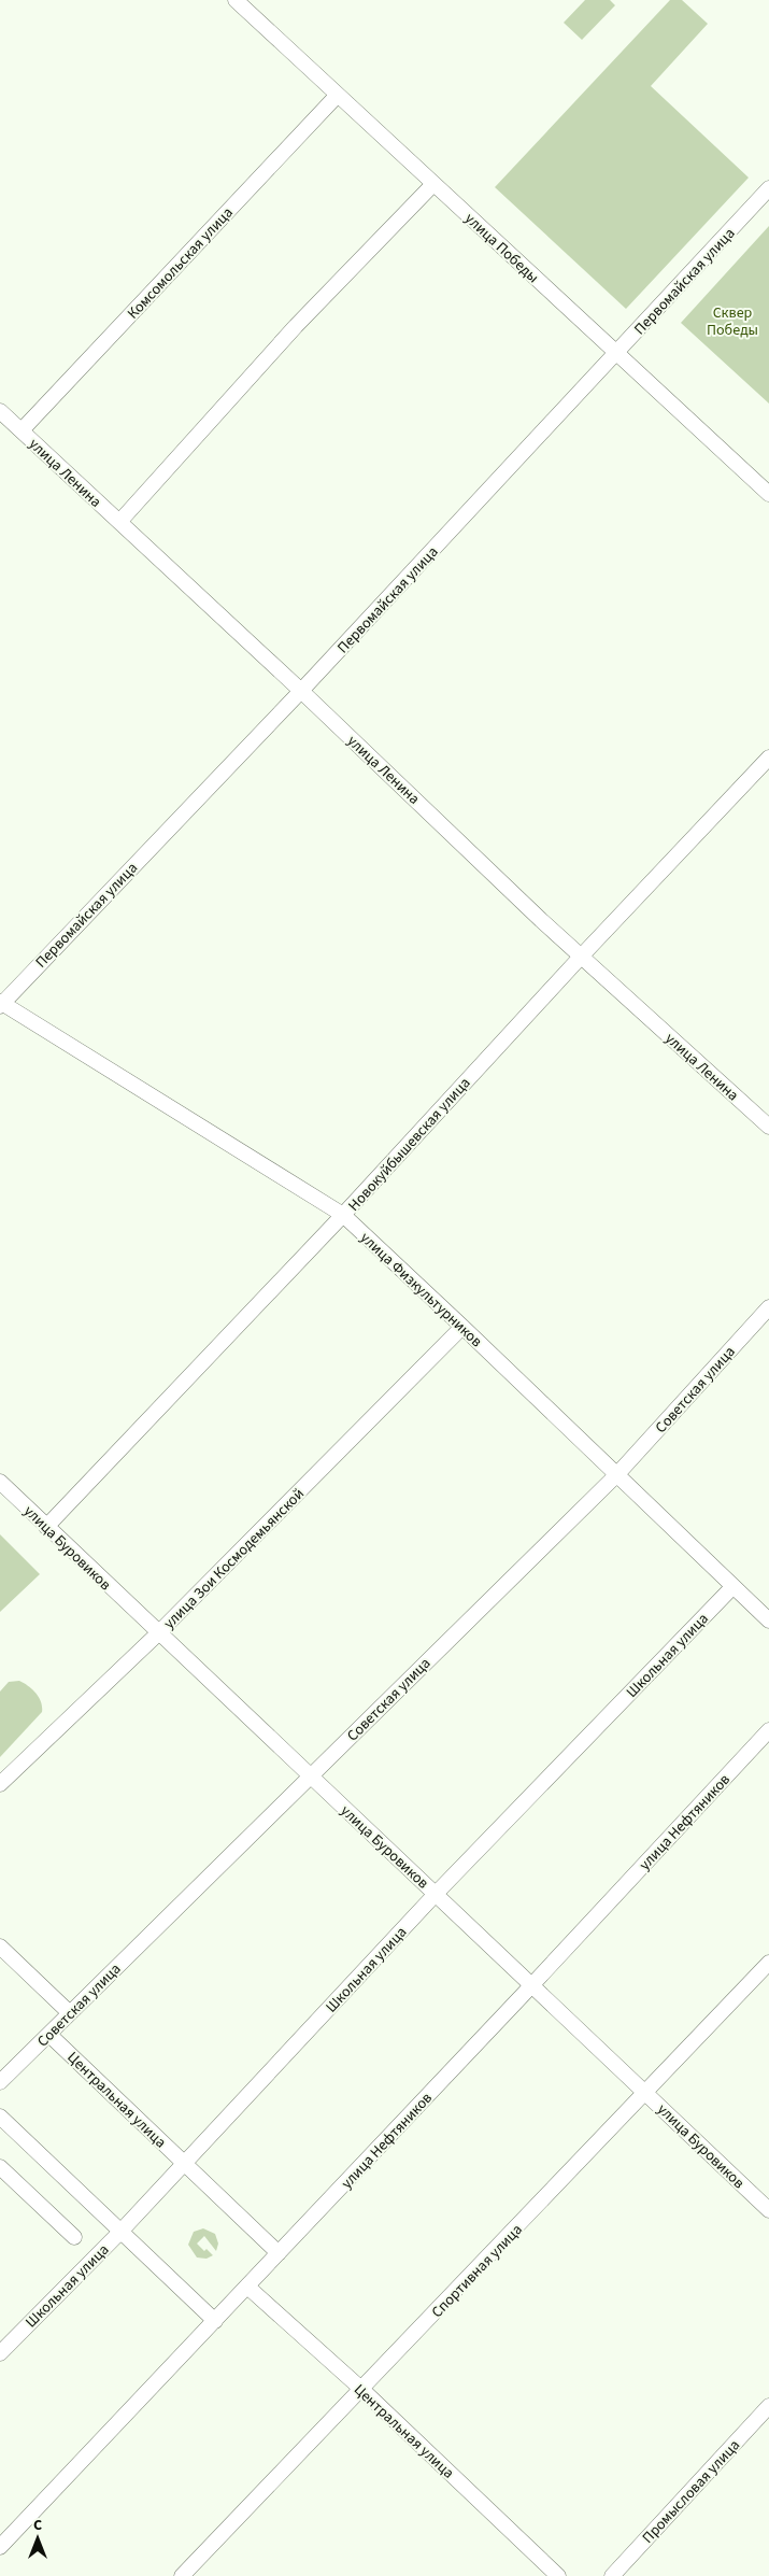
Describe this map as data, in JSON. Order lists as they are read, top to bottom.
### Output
{
  "streets": {
    "street": [
      "улица Победы",
      "Комсомольская улица",
      "Первомайская улица",
      "улица Ленина",
      "Новокуйбышевская улица",
      "улица Физкультурников",
      "Советская улица",
      "улица Буровиков",
      "улица Зои Космодемьянской",
      "Школьная улица",
      "улица Нефтяников",
      "Центральная улица",
      "Спортивная улица",
      "Промысловая улица"
    ]
  },
  "crossings": [
    ["улица Победы", "Комсомольская улица"],
    ["улица Победы", "Первомайская улица"],
    ["Комсомольская улица", "улица Ленина"],
    ["Первомайская улица", "улица Ленина"],
    ["Первомайская улица", "улица Физкультурников"],
    ["улица Ленина", "Новокуйбышевская улица"],
    ["Новокуйбышевская улица", "улица Физкультурников"],
    ["Новокуйбышевская улица", "улица Буровиков"],
    ["улица Физкультурников", "Советская улица"],
    ["улица Физкультурников", "улица Зои Космодемьянской"],
    ["улица Физкультурников", "Школьная улица"],
    ["Советская улица", "улица Буровиков"],
    ["Советская улица", "Центральная улица"],
    ["улица Буровиков", "улица Зои Космодемьянской"],
    ["улица Буровиков", "Школьная улица"],
    ["улица Буровиков", "улица Нефтяников"],
    ["улица Буровиков", "Спортивная улица"],
    ["Школьная улица", "Центральная улица"],
    ["улица Нефтяников", "Центральная улица"],
    ["Центральная улица", "Спортивная улица"]
  ],
  "parks": ["Сквер Победы"],
  "north": "top"
}
